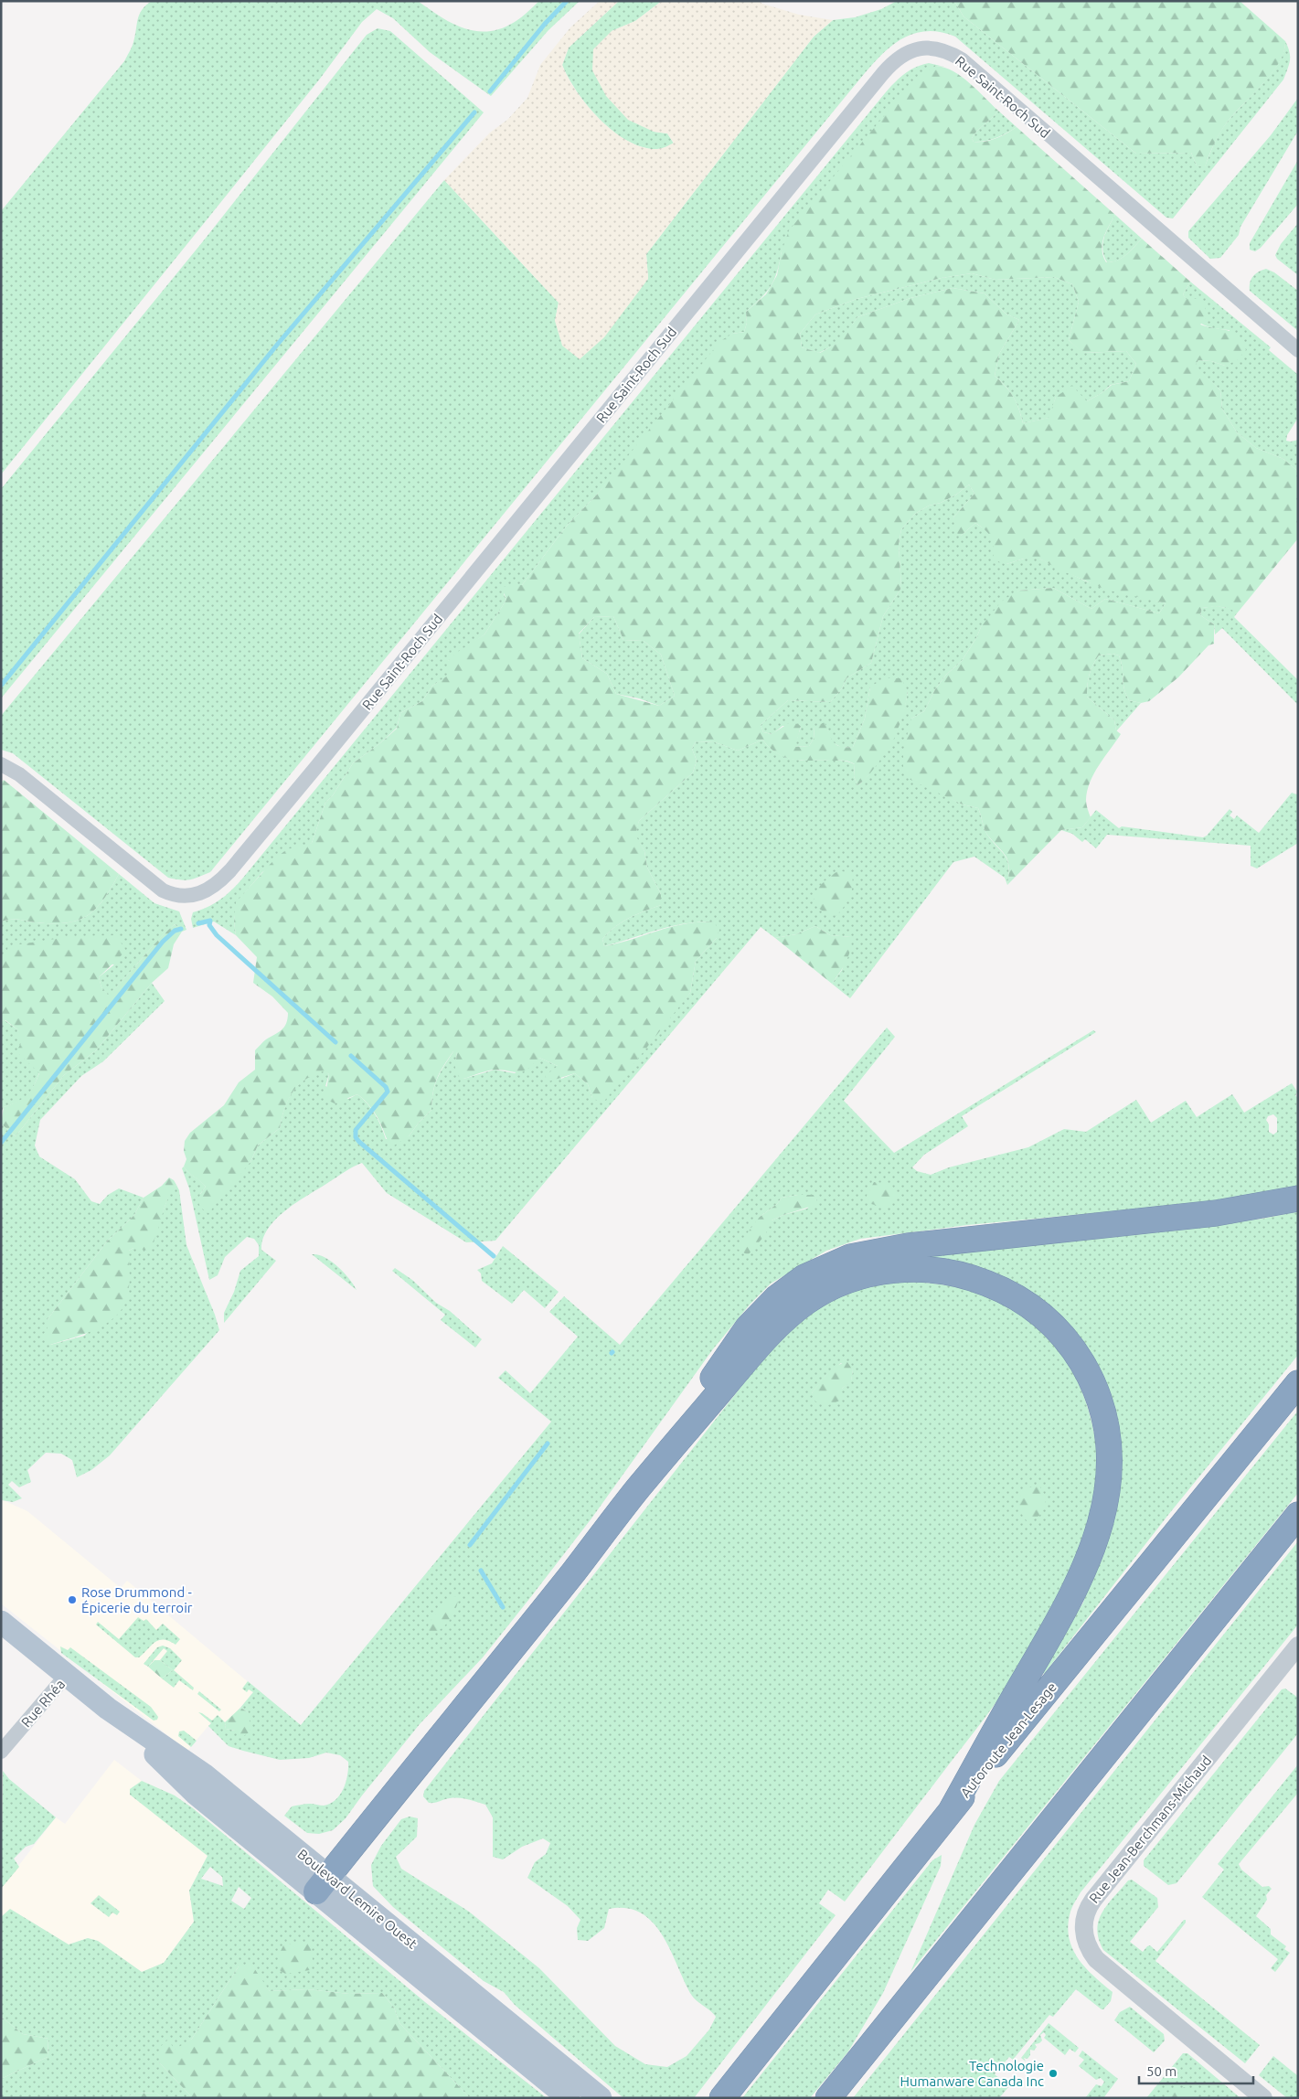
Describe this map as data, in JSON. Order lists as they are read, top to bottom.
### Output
{
  "streets": {
    "highway": ["Autoroute Jean-Lesage"],
    "main road": ["Boulevard Lemire Ouest"],
    "street": ["Rue Saint-Roch Sud", "Rue Rhéa", "Rue Jean-Berchmans-Michaud"]
  },
  "crossings": [
    ["Rue Rhéa", "Boulevard Lemire Ouest"]
  ],
  "places": ["Rose Drummond - Épicerie du terroir", "Technologie Humanware Canada Inc"],
  "scale_bar": "50 m"
}
